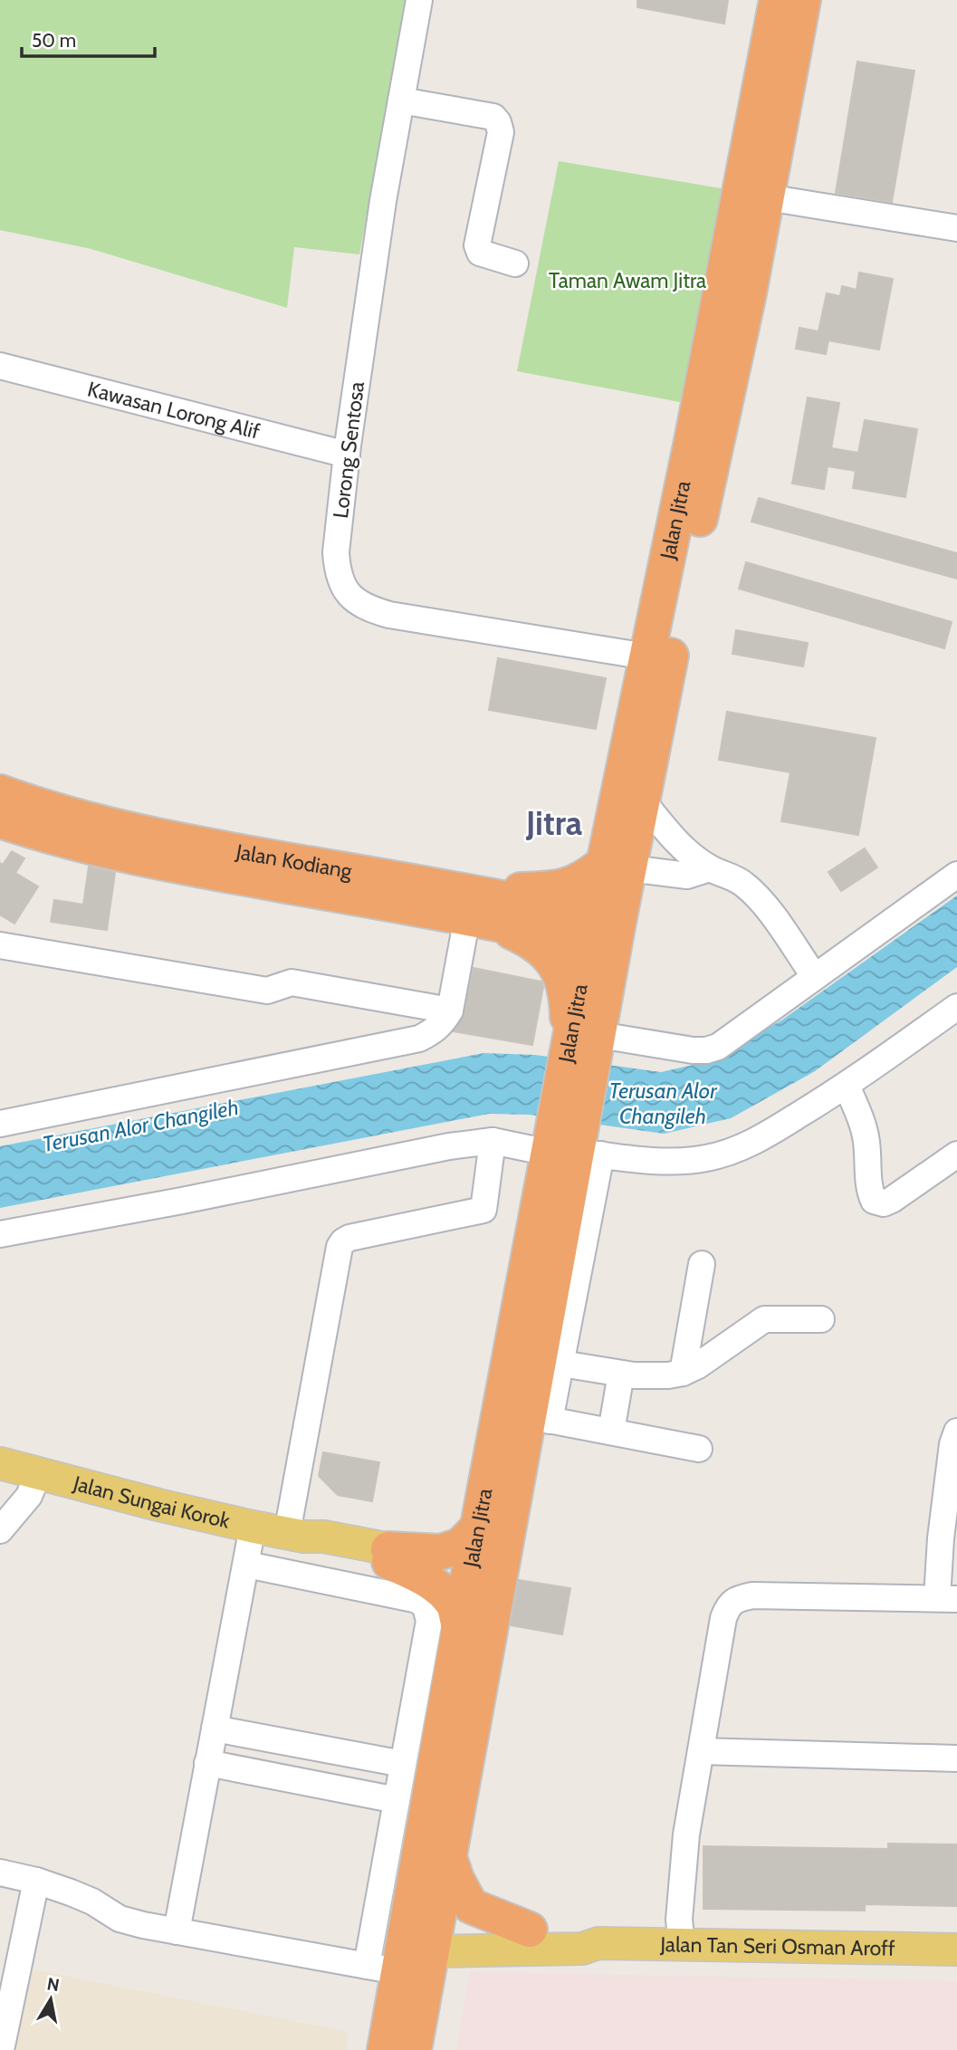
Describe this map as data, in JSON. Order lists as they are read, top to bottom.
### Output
{
  "streets": {
    "highway": ["Jalan Jitra", "Jalan Kodiang"],
    "main road": ["Jalan Sungai Korok", "Jalan Tan Seri Osman Aroff"],
    "street": ["Kawasan Lorong Alif", "Lorong Sentosa"]
  },
  "crossings": [
    ["Kawasan Lorong Alif", "Lorong Sentosa"],
    ["Lorong Sentosa", "Jalan Jitra"],
    ["Jalan Jitra", "Jalan Kodiang"],
    ["Jalan Jitra", "Jalan Sungai Korok"],
    ["Jalan Jitra", "Jalan Tan Seri Osman Aroff"]
  ],
  "districts": ["Jitra"],
  "water": ["Terusan Alor Changileh"],
  "parks": ["Taman Awam Jitra"],
  "scale_bar": "50 m",
  "north": "top"
}
